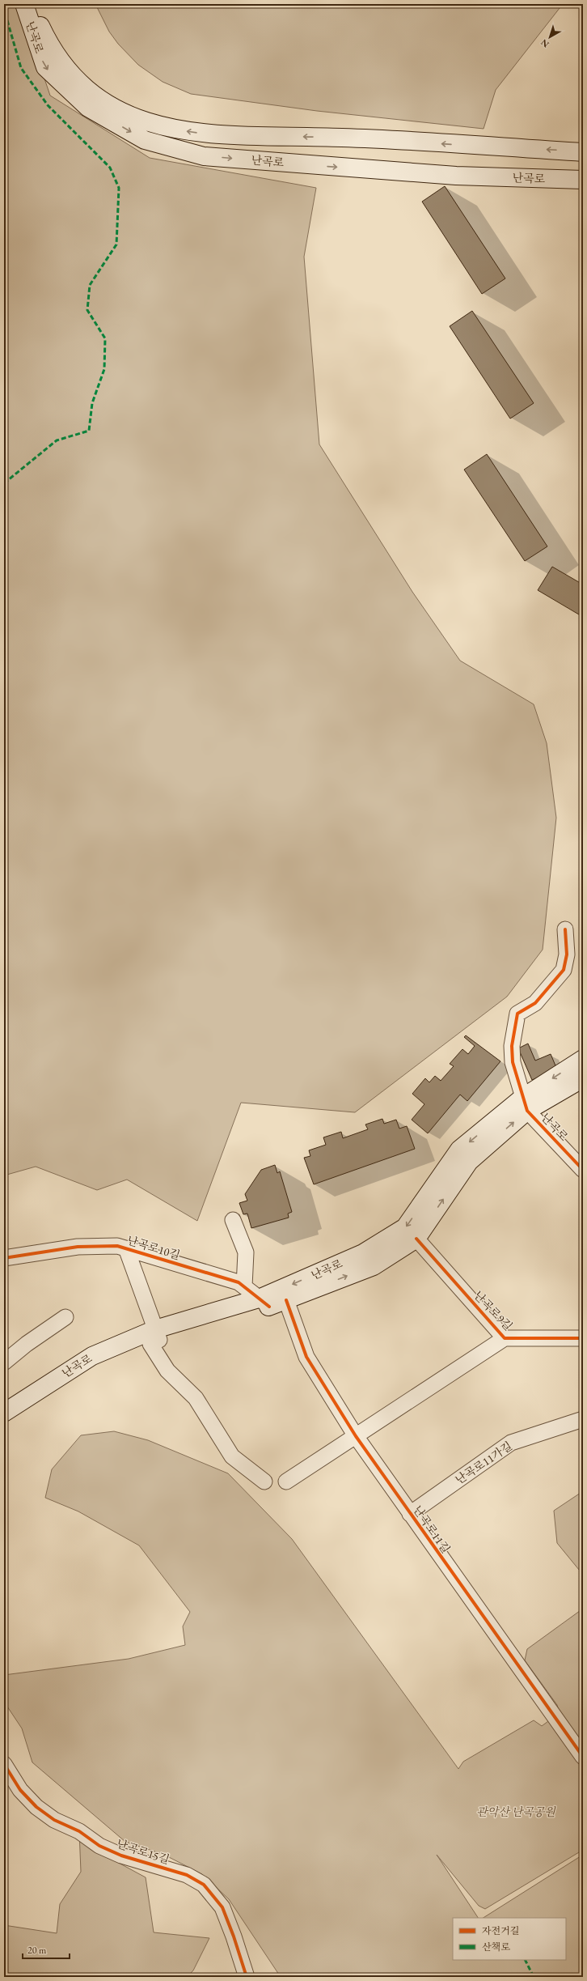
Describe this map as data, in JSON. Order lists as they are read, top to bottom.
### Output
{
  "streets": {
    "main road": ["난곡로"],
    "street": [
      "난곡로10길",
      "난곡로9길",
      "난곡로11가길",
      "난곡로11길",
      "난곡로15길"
    ]
  },
  "crossings": [
    ["난곡로", "난곡로10길"],
    ["난곡로", "난곡로9길"],
    ["난곡로", "난곡로11길"],
    ["난곡로11가길", "난곡로11길"]
  ],
  "parks": ["관악산 난곡공원"],
  "legend": ["자전거길", "산책로"],
  "scale_bar": "20 m",
  "north": "bottom left"
}
